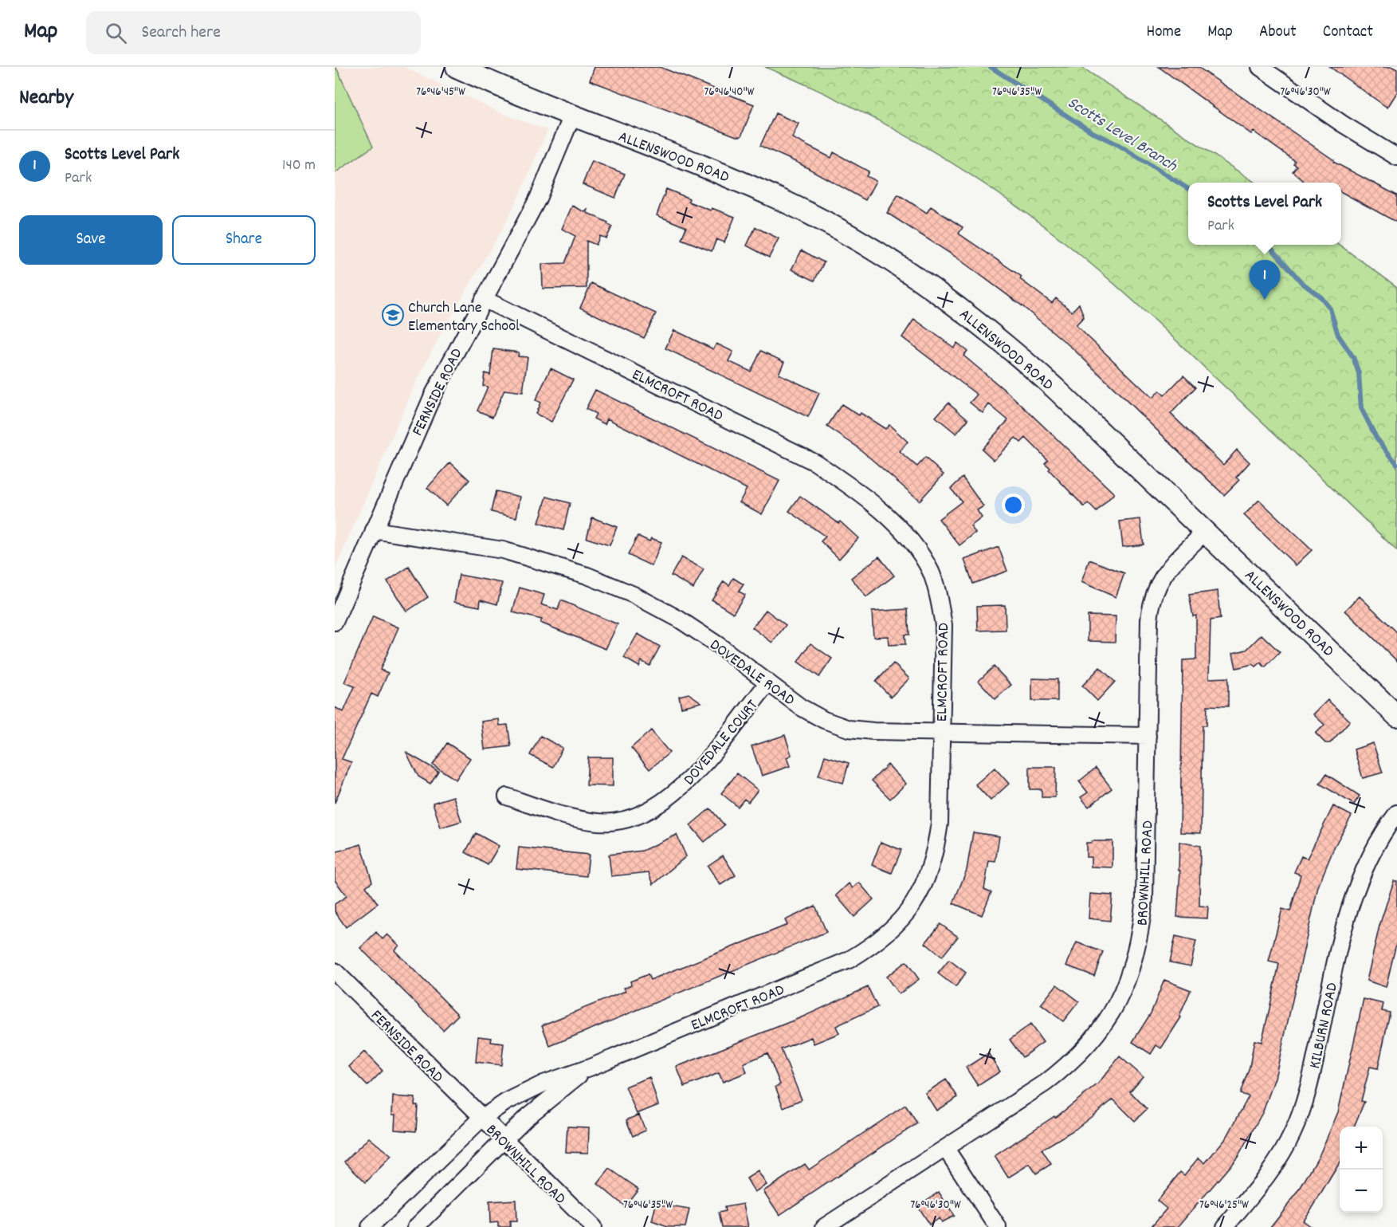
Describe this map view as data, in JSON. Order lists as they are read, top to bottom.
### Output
{
  "streets": {
    "street": [
      "ALLENSWOOD ROAD",
      "FERNSIDE ROAD",
      "ELMCROFT ROAD",
      "DOVEDALE ROAD",
      "DOVEDALE COURT",
      "BROWNHILL ROAD",
      "KILBURN ROAD"
    ]
  },
  "crossings": [
    ["ALLENSWOOD ROAD", "FERNSIDE ROAD"],
    ["ALLENSWOOD ROAD", "BROWNHILL ROAD"],
    ["FERNSIDE ROAD", "ELMCROFT ROAD"],
    ["FERNSIDE ROAD", "DOVEDALE ROAD"],
    ["FERNSIDE ROAD", "BROWNHILL ROAD"],
    ["ELMCROFT ROAD", "DOVEDALE ROAD"],
    ["ELMCROFT ROAD", "BROWNHILL ROAD"],
    ["DOVEDALE ROAD", "DOVEDALE COURT"],
    ["DOVEDALE ROAD", "BROWNHILL ROAD"]
  ],
  "water": ["Scotts Level Branch"],
  "places": {
    "school or university": ["Church Lane Elementary School"]
  },
  "page": {
    "header": "Map",
    "search": "Search here",
    "nav": [
      "Home",
      "Map",
      "About",
      "Contact"
    ],
    "heading": "Nearby",
    "list": [
      {
        "mark": "1",
        "name": "Scotts Level Park",
        "note": "Park",
        "value": "140 m"
      }
    ],
    "popup": ["Scotts Level Park", "Park"],
    "buttons": ["Save", "Share"],
    "pins": "1",
    "map_buttons": ["+", "−"]
  },
  "coordinates": [
    "76°46'45\"W",
    "76°46'40\"W",
    "76°46'35\"W",
    "76°46'30\"W",
    "76°46'25\"W"
  ]
}
